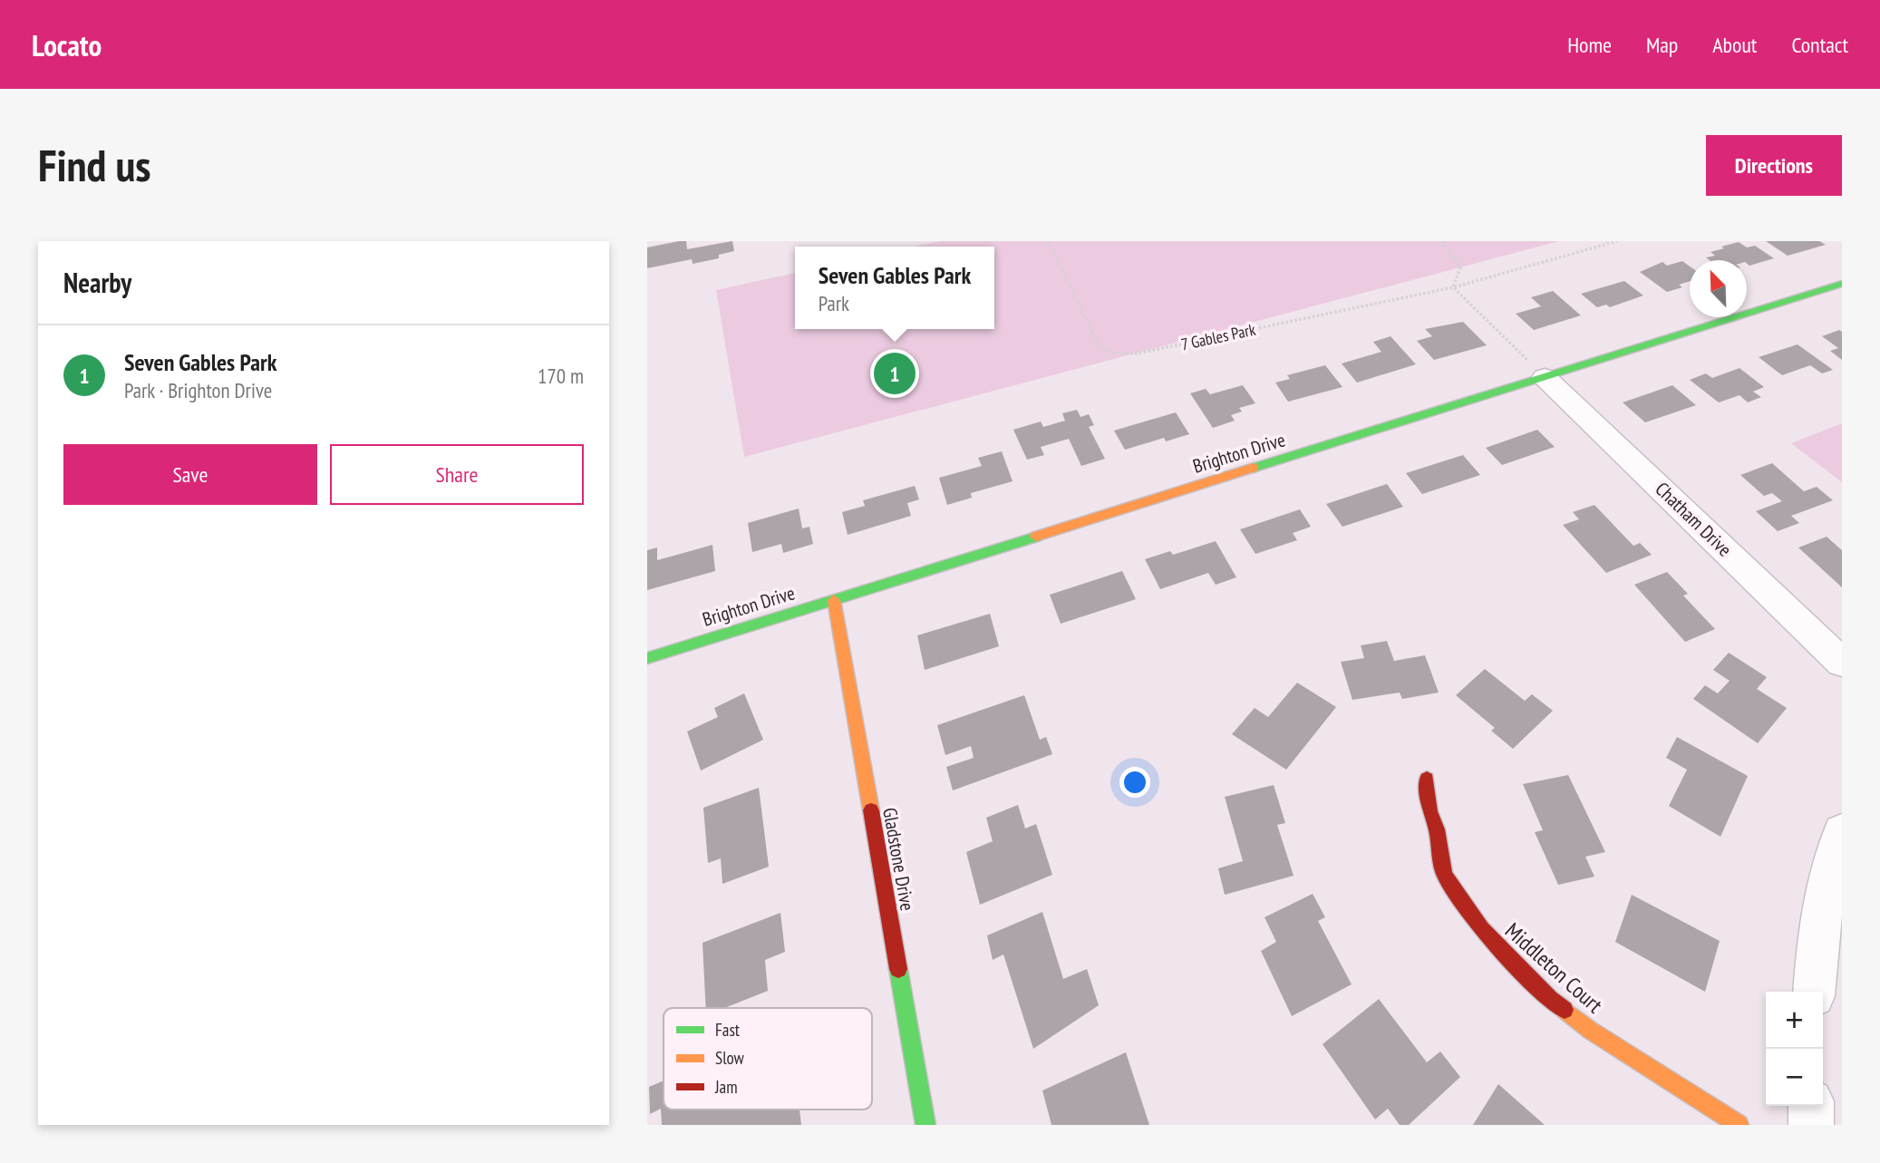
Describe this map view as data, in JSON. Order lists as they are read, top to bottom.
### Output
{
  "streets": {
    "street": [
      "Brighton Drive",
      "Chatham Drive",
      "Gladstone Drive",
      "Middleton Court"
    ],
    "path": ["7 Gables Park"]
  },
  "crossings": [
    ["Brighton Drive", "Chatham Drive"],
    ["Brighton Drive", "Gladstone Drive"]
  ],
  "legend": ["Fast", "Slow", "Jam"],
  "north": "top left",
  "page": {
    "header": "Locato",
    "nav": [
      "Home",
      "Map",
      "About",
      "Contact"
    ],
    "buttons": [
      "Directions",
      ["Save", "Share"]
    ],
    "title": "Find us",
    "heading": "Nearby",
    "popup": ["Seven Gables Park", "Park"],
    "list": [
      {
        "mark": "1",
        "name": "Seven Gables Park",
        "note": "Park · Brighton Drive",
        "value": "170 m"
      }
    ],
    "pins": "1",
    "map_buttons": ["+", "−"]
  }
}
